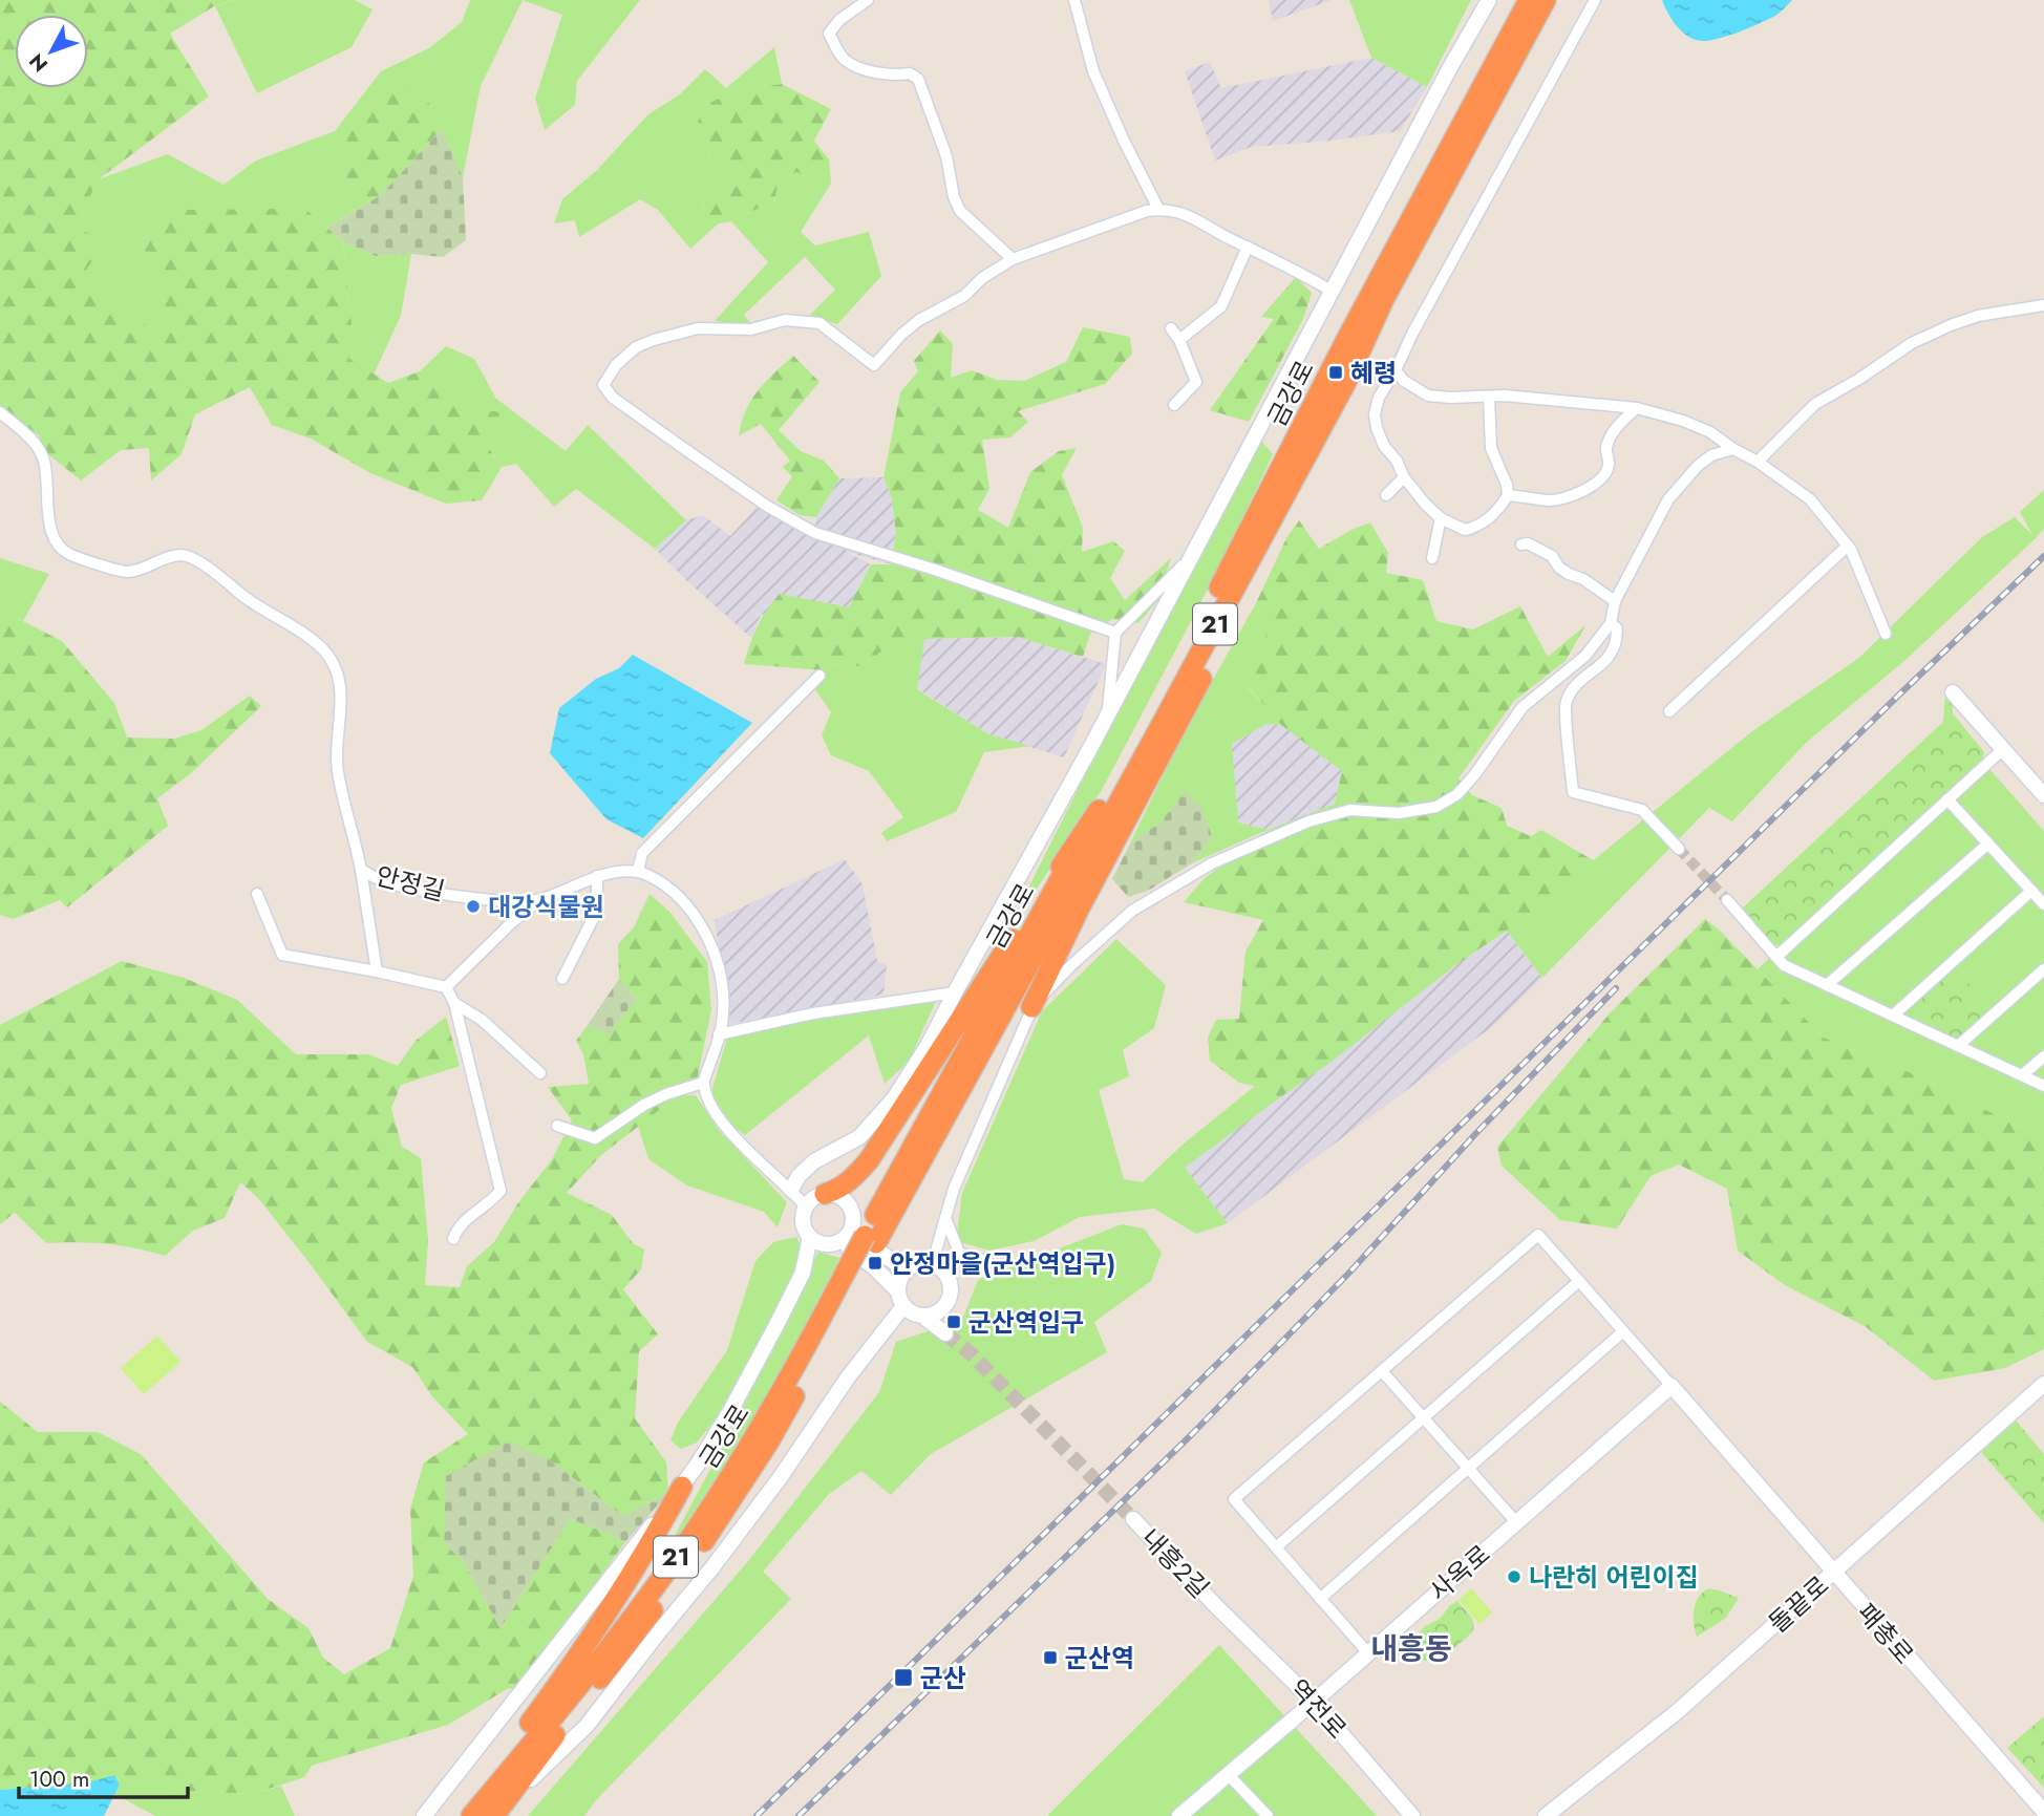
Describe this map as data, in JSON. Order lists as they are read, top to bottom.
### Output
{
  "streets": {
    "highway": ["금강로", "21"],
    "street": [
      "안정길",
      "내흥2길",
      "사옥로",
      "돌끝로",
      "패총로",
      "역전로"
    ]
  },
  "crossings": [
    ["내흥2길", "역전로"],
    ["사옥로", "패총로"],
    ["사옥로", "역전로"],
    ["돌끝로", "패총로"]
  ],
  "districts": ["내흥동"],
  "places": {
    "transit": [
      "혜령",
      "안정마을(군산역입구)",
      "군산역입구",
      "군산역",
      "군산"
    ],
    "other": ["대강식물원", "나란히 어린이집"]
  },
  "scale_bar": "100 m",
  "north": "bottom left"
}
